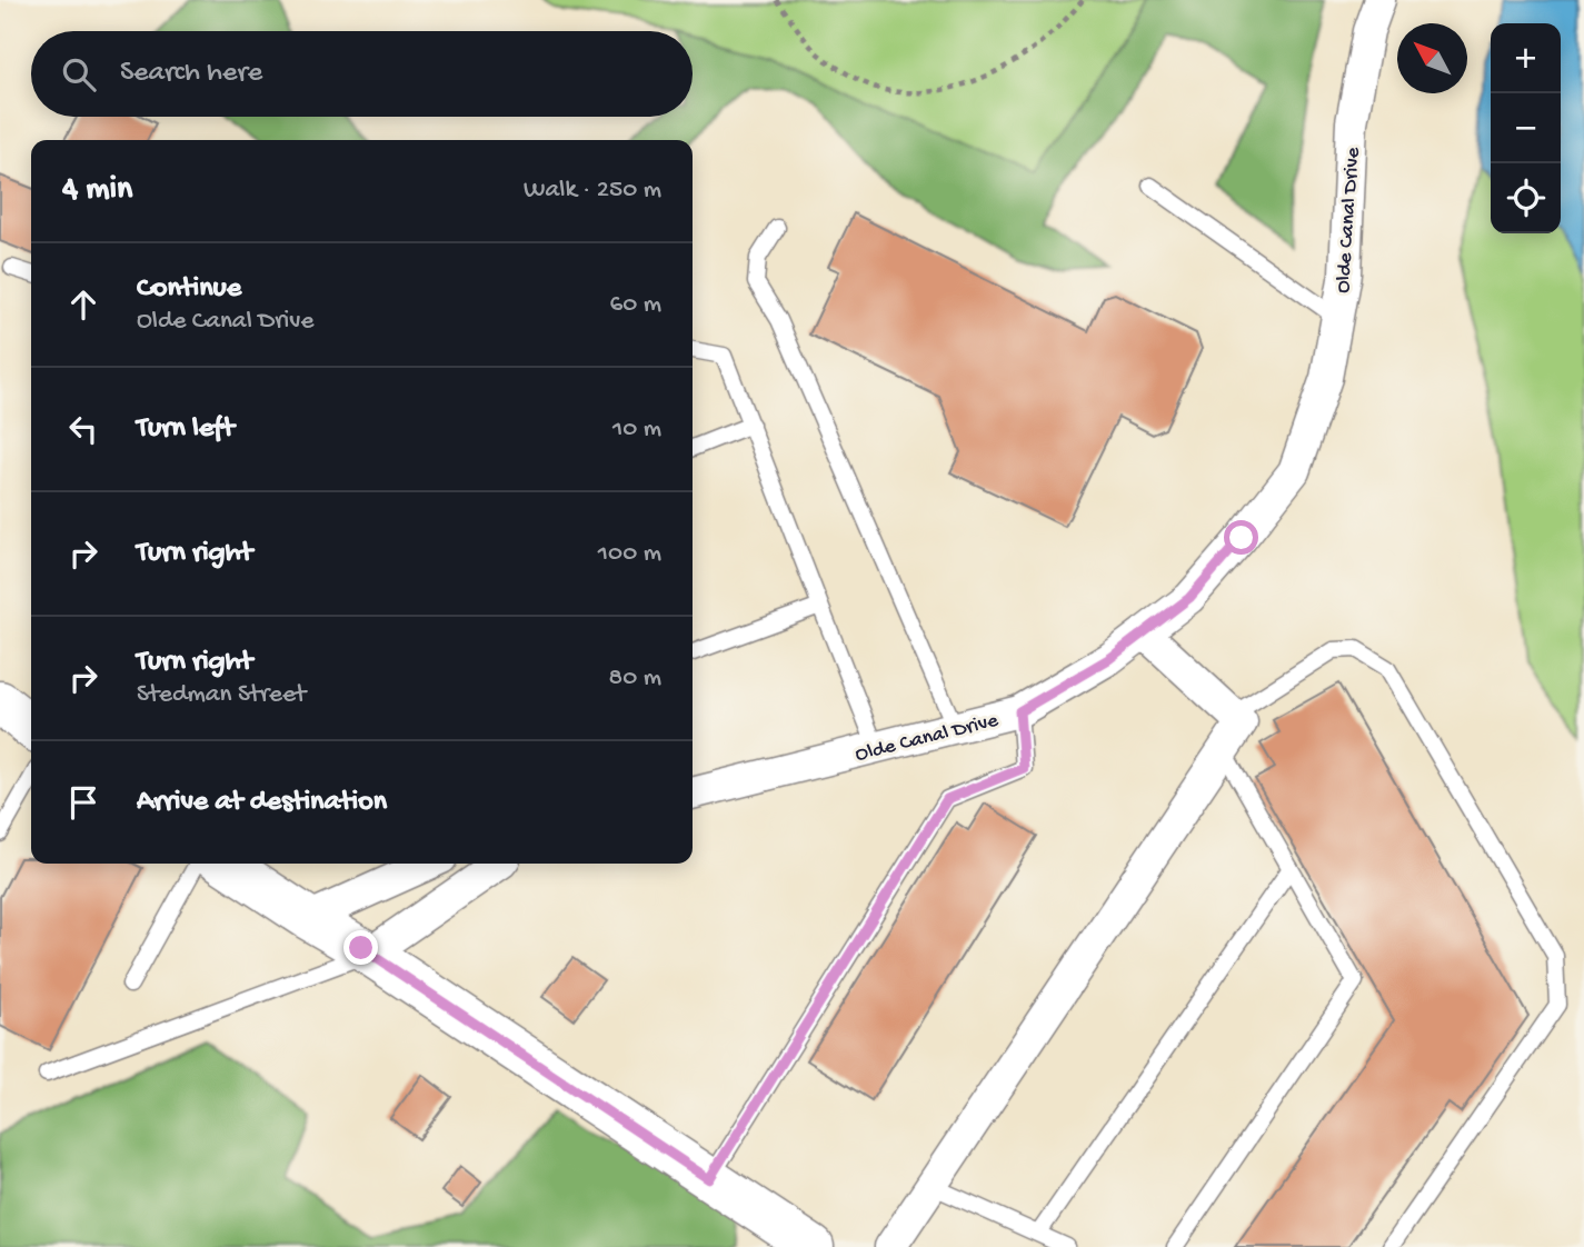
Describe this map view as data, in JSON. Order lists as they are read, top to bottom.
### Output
{
  "streets": {
    "street": ["Olde Canal Drive"]
  },
  "north": "top left",
  "page": {
    "map_buttons": ["+", "−"],
    "search": "Search here",
    "heading": ["4 min", "Walk · 250 m"],
    "list": [
      ["Continue", "Olde Canal Drive", "60 m"],
      ["Turn left", "10 m"],
      ["Turn right", "100 m"],
      ["Turn right", "Stedman Street", "80 m"],
      "Arrive at destination"
    ]
  }
}
